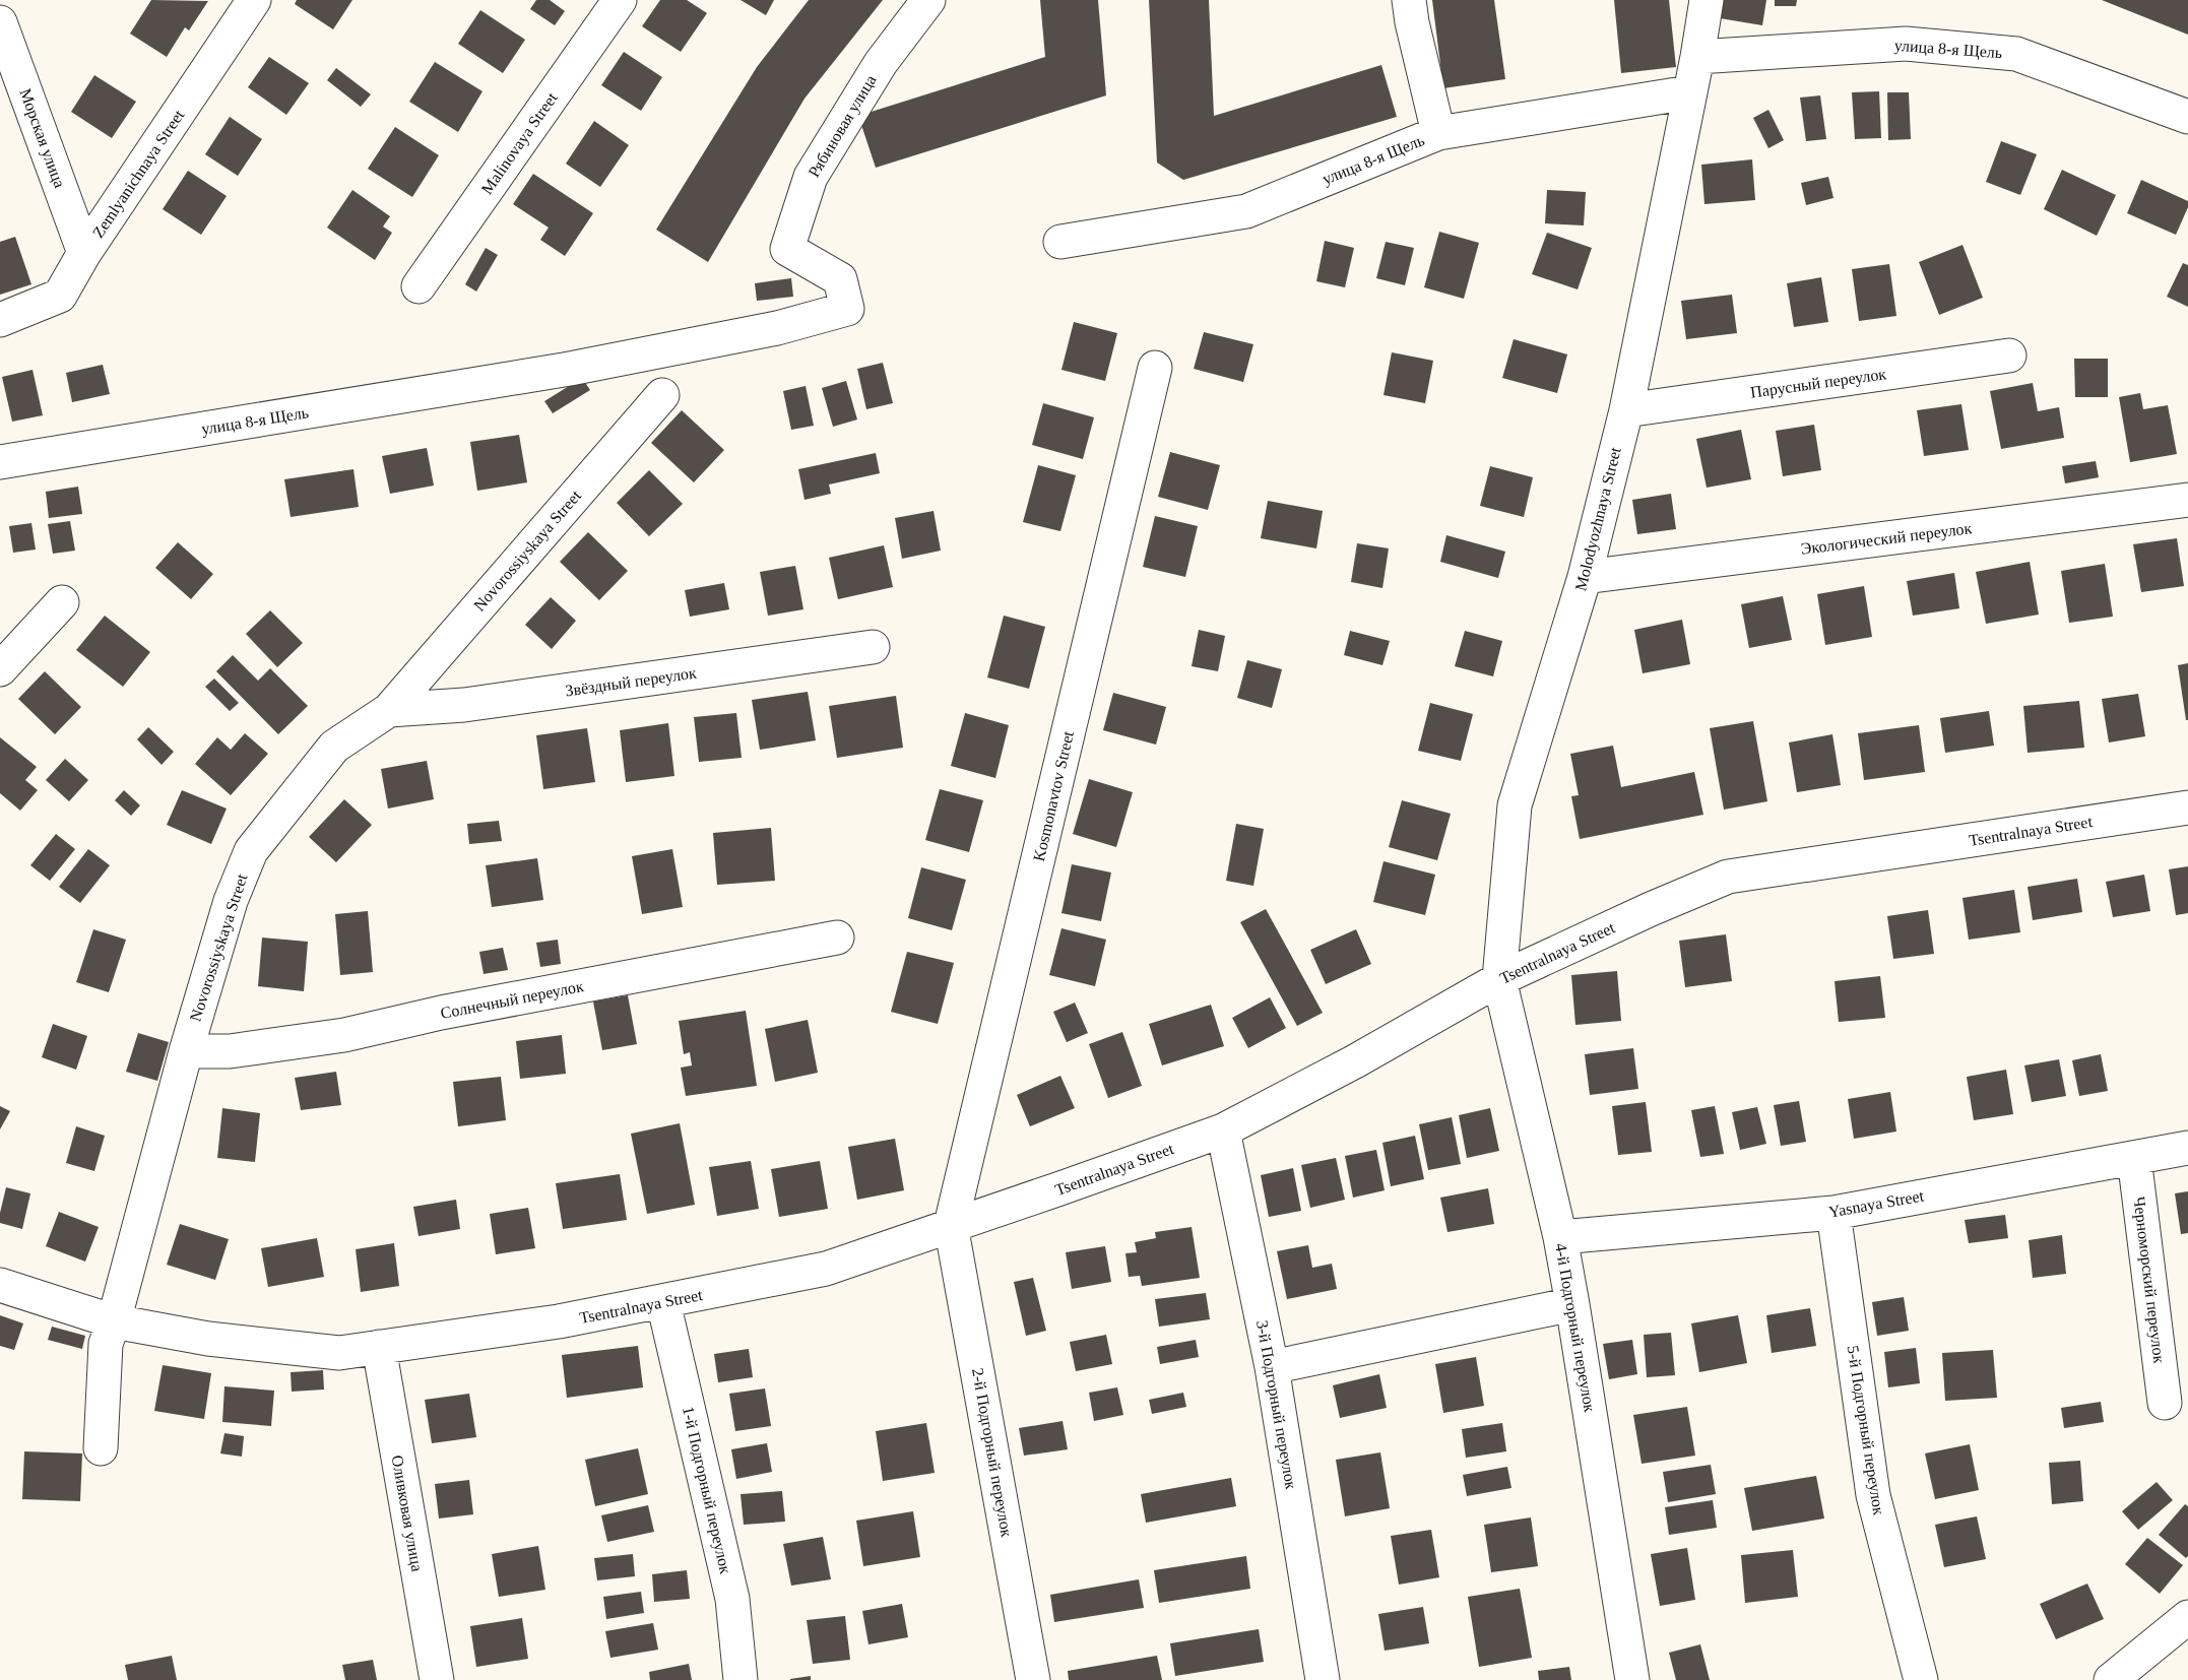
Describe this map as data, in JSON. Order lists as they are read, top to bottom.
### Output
{
  "streets": {
    "street": [
      "улица 8-я Щель",
      "Рябиновая улица",
      "Морская улица",
      "Malinovaya Street",
      "Zemlyanichnaya Street",
      "Парусный переулок",
      "Molodyozhnaya Street",
      "Экологический переулок",
      "Novorossiyskaya Street",
      "Звёздный переулок",
      "Kosmonavtov Street",
      "Tsentralnaya Street",
      "Солнечный переулок",
      "Yasnaya Street",
      "Черноморский переулок",
      "4-й Подгорный переулок",
      "3-й Подгорный переулок",
      "5-й Подгорный переулок",
      "2-й Подгорный переулок",
      "1-й Подгорный переулок",
      "Оливковая улица"
    ]
  },
  "crossings": [
    ["улица 8-я Щель", "Рябиновая улица"],
    ["улица 8-я Щель", "Molodyozhnaya Street"],
    ["Морская улица", "Zemlyanichnaya Street"],
    ["Парусный переулок", "Molodyozhnaya Street"],
    ["Molodyozhnaya Street", "Экологический переулок"],
    ["Molodyozhnaya Street", "Tsentralnaya Street"],
    ["Molodyozhnaya Street", "4-й Подгорный переулок"],
    ["Novorossiyskaya Street", "Звёздный переулок"],
    ["Novorossiyskaya Street", "Tsentralnaya Street"],
    ["Novorossiyskaya Street", "Солнечный переулок"],
    ["Kosmonavtov Street", "Tsentralnaya Street"],
    ["Kosmonavtov Street", "2-й Подгорный переулок"],
    ["Tsentralnaya Street", "4-й Подгорный переулок"],
    ["Tsentralnaya Street", "3-й Подгорный переулок"],
    ["Tsentralnaya Street", "2-й Подгорный переулок"],
    ["Tsentralnaya Street", "1-й Подгорный переулок"],
    ["Tsentralnaya Street", "Оливковая улица"],
    ["Yasnaya Street", "Черноморский переулок"],
    ["Yasnaya Street", "4-й Подгорный переулок"],
    ["Yasnaya Street", "5-й Подгорный переулок"]
  ]
}
